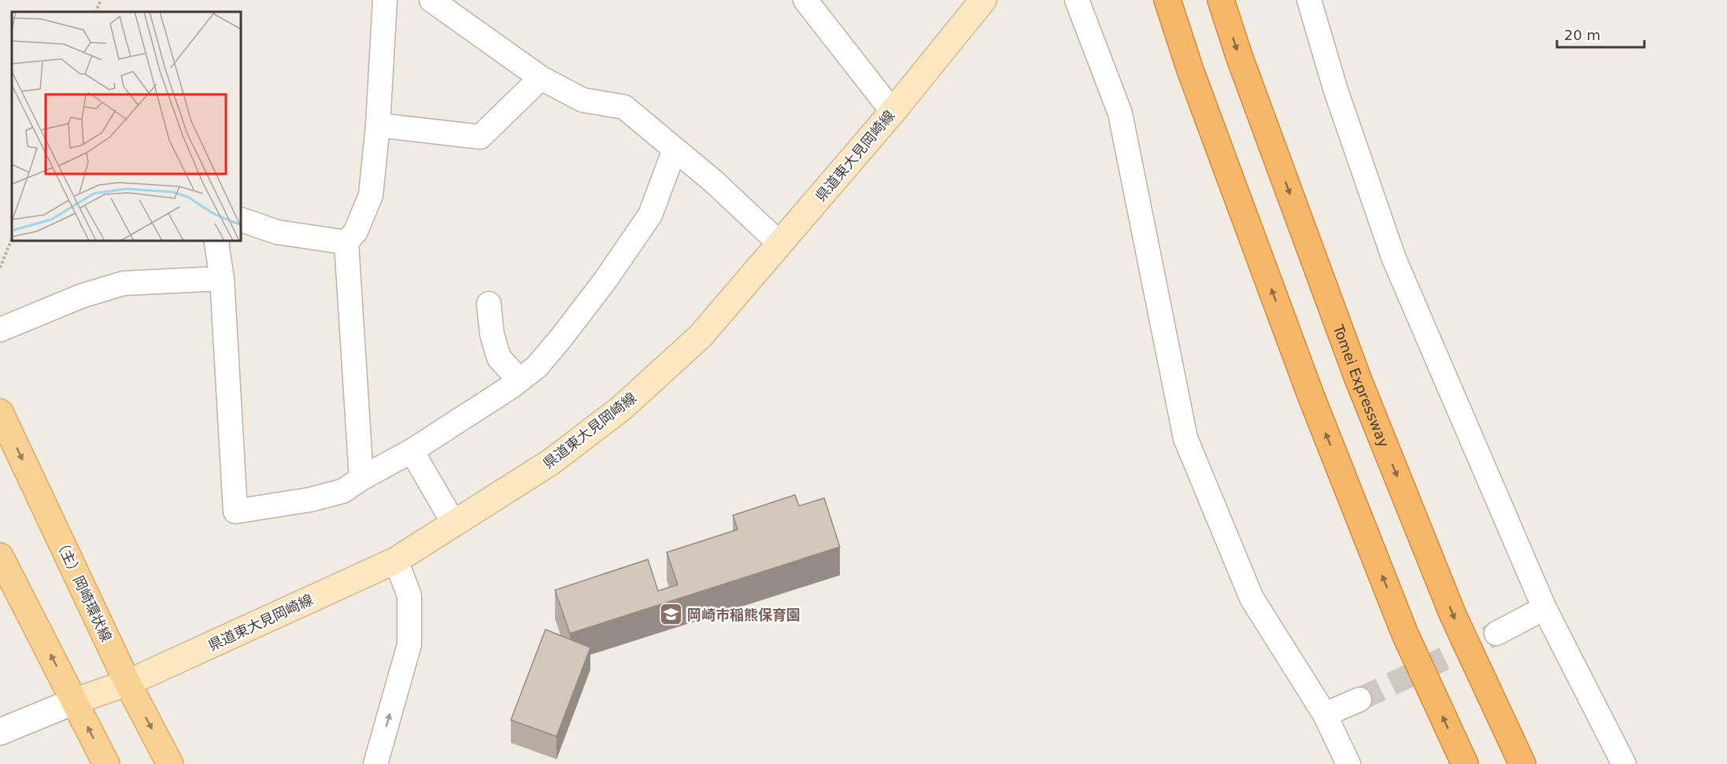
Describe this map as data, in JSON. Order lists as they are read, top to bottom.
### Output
{
  "streets": {
    "highway": ["Tomei Expressway"],
    "main road": ["県道東大見岡崎線", "（主）岡崎環状線"]
  },
  "crossings": [
    ["県道東大見岡崎線", "（主）岡崎環状線"]
  ],
  "places": {
    "school or university": ["岡崎市稲熊保育園"]
  },
  "scale_bar": "20 m"
}
